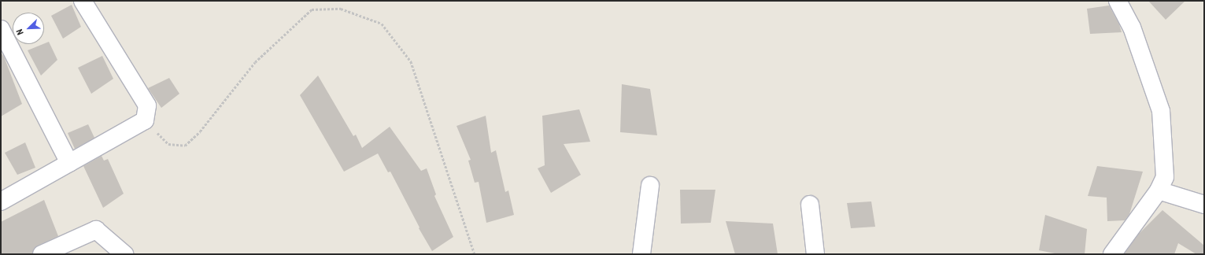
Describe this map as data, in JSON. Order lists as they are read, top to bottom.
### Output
{
  "north": "bottom left"
}
